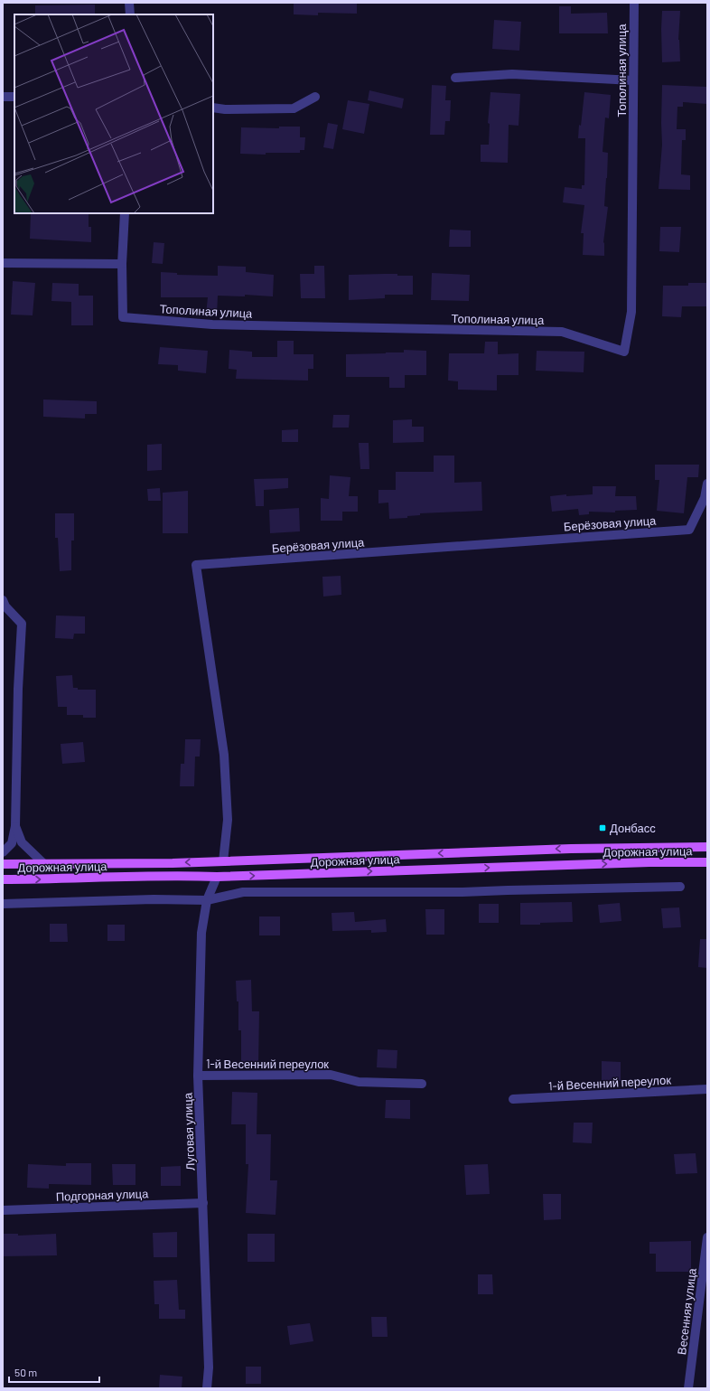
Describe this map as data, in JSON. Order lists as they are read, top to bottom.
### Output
{
  "streets": {
    "main road": ["Дорожная улица"],
    "street": [
      "Тополиная улица",
      "Берёзовая улица",
      "1-й Весенний переулок",
      "Луговая улица",
      "Подгорная улица",
      "Весенняя улица"
    ]
  },
  "crossings": [
    ["Берёзовая улица", "Дорожная улица"],
    ["Дорожная улица", "Луговая улица"],
    ["1-й Весенний переулок", "Луговая улица"],
    ["Луговая улица", "Подгорная улица"]
  ],
  "places": {
    "transit": ["Донбасс"]
  },
  "scale_bar": "50 m"
}
